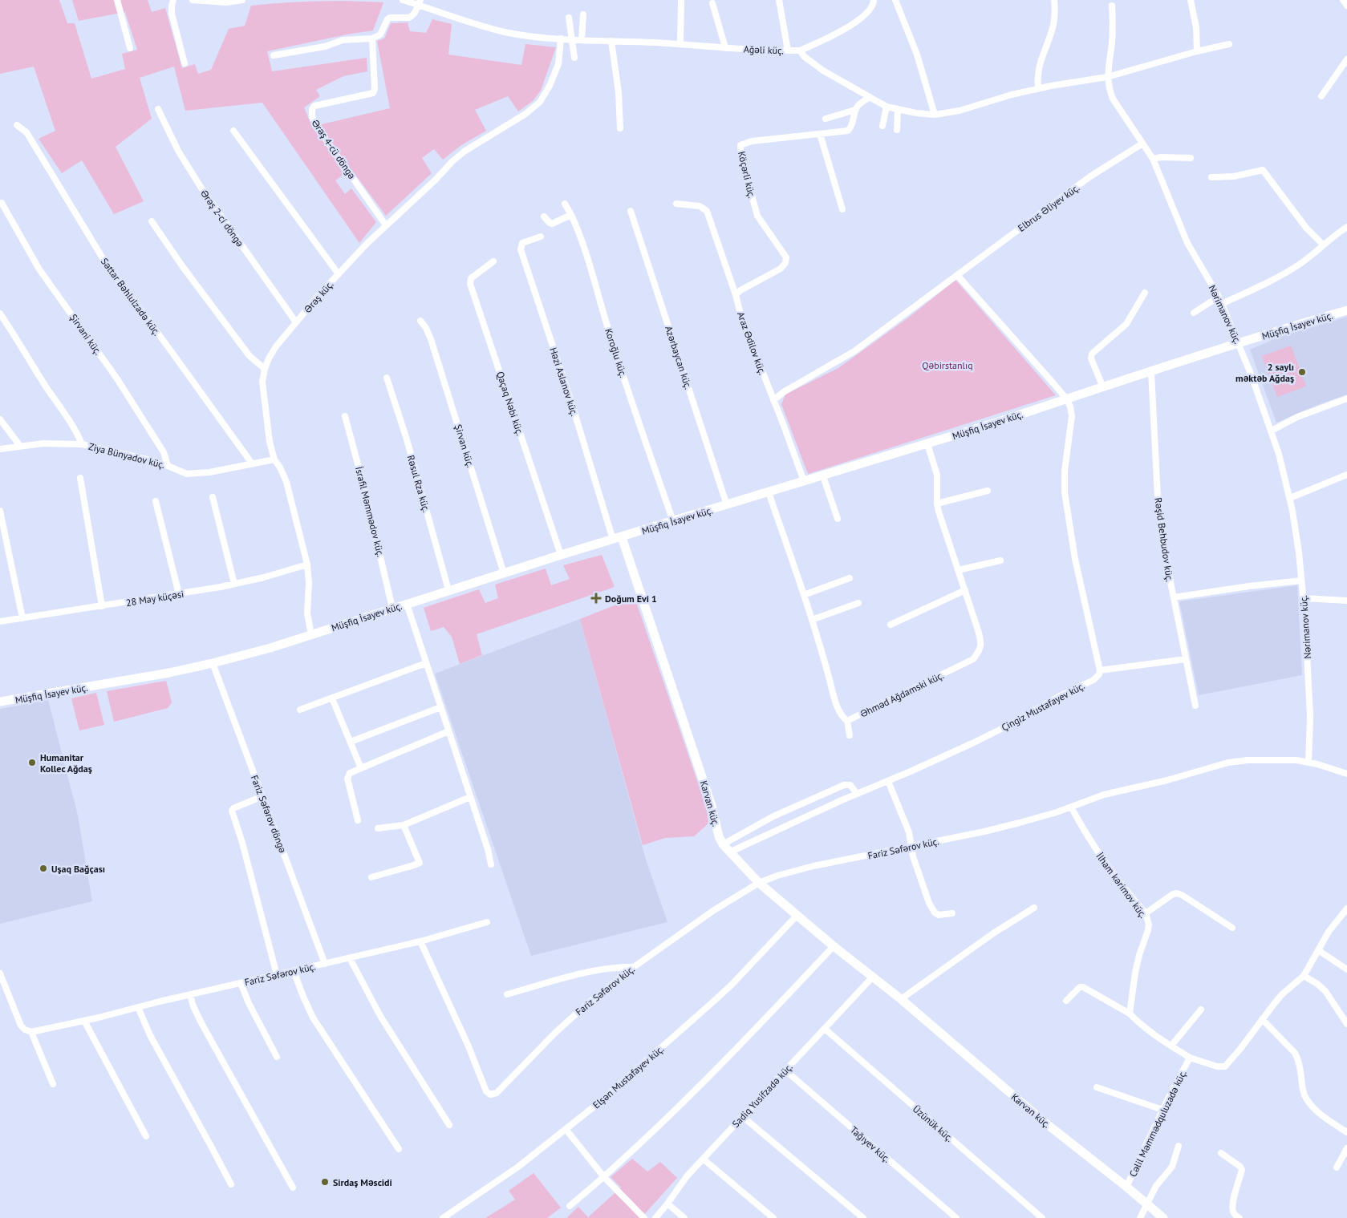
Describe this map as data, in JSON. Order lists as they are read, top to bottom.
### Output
{
  "streets": {
    "street": [
      "Ağəli küç.",
      "Ərəş 4-cü döngə",
      "Köçərli küç.",
      "Elbrus Əliyev küç.",
      "Ərəş 2-ci döngə",
      "Səttar Bəhlulzadə küç.",
      "Ərəş küç.",
      "Nərimanov küç.",
      "Müşfiq İsayev küç.",
      "Şirvani küç.",
      "Araz Ədilov küç.",
      "Koroğlu küç.",
      "Azərbaycan küç.",
      "Həzi Aslanov küç.",
      "Qaçaq Nəbi küç.",
      "Şirvan küç.",
      "Ziya Bünyadov küç.",
      "Rəsul Rza küç.",
      "İsrafil Məmmədov küç.",
      "Rəşid Behbudov küç.",
      "28 May küçəsi",
      "Əhməd Ağdamski küç.",
      "Çingiz Mustafayev küç.",
      "Karvan küç.",
      "Fariz Səfərov döngə",
      "Fariz Səfərov küç.",
      "İlham kərimov küç.",
      "Elşən Mustafayev küç.",
      "Sadiq Yusifzadə küç.",
      "Üzünük küç.",
      "Cəlil Məmmədquluzadə küç.",
      "Tağıyev küç."
    ]
  },
  "crossings": [
    ["Ağəli küç.", "Ərəş küç."],
    ["Ərəş 4-cü döngə", "Ərəş küç."],
    ["Köçərli küç.", "Araz Ədilov küç."],
    ["Elbrus Əliyev küç.", "Nərimanov küç."],
    ["Elbrus Əliyev küç.", "Araz Ədilov küç."],
    ["Ərəş 2-ci döngə", "Ərəş küç."],
    ["Səttar Bəhlulzadə küç.", "Ziya Bünyadov küç."],
    ["Ərəş küç.", "Müşfiq İsayev küç."],
    ["Ərəş küç.", "Ziya Bünyadov küç."],
    ["Ərəş küç.", "28 May küçəsi"],
    ["Nərimanov küç.", "Müşfiq İsayev küç."],
    ["Nərimanov küç.", "Fariz Səfərov küç."],
    ["Müşfiq İsayev küç.", "Araz Ədilov küç."],
    ["Müşfiq İsayev küç.", "Koroğlu küç."],
    ["Müşfiq İsayev küç.", "Azərbaycan küç."],
    ["Müşfiq İsayev küç.", "Həzi Aslanov küç."],
    ["Müşfiq İsayev küç.", "Qaçaq Nəbi küç."],
    ["Müşfiq İsayev küç.", "Şirvan küç."],
    ["Müşfiq İsayev küç.", "Rəsul Rza küç."],
    ["Müşfiq İsayev küç.", "İsrafil Məmmədov küç."],
    ["Müşfiq İsayev küç.", "Rəşid Behbudov küç."],
    ["Müşfiq İsayev küç.", "Əhməd Ağdamski küç."],
    ["Müşfiq İsayev küç.", "Karvan küç."],
    ["Müşfiq İsayev küç.", "Fariz Səfərov döngə"],
    ["Şirvani küç.", "Ziya Bünyadov küç."],
    ["Həzi Aslanov küç.", "Karvan küç."],
    ["Çingiz Mustafayev küç.", "Karvan küç."],
    ["Karvan küç.", "Fariz Səfərov küç."],
    ["Karvan küç.", "Elşən Mustafayev küç."],
    ["Karvan küç.", "Sadiq Yusifzadə küç."],
    ["Karvan küç.", "Cəlil Məmmədquluzadə küç."],
    ["Fariz Səfərov döngə", "Fariz Səfərov küç."],
    ["Fariz Səfərov küç.", "İlham kərimov küç."],
    ["Sadiq Yusifzadə küç.", "Üzünük küç."],
    ["Sadiq Yusifzadə küç.", "Tağıyev küç."]
  ],
  "parks": ["Qəbirstanlıq"],
  "places": {
    "other": [
      "2 saylı məktəb Ağdaş",
      "Humanitar Kollec Ağdaş",
      "Uşaq Bağçası",
      "Sirdaş Məscidi"
    ],
    "health": ["Doğum Evi 1"]
  }
}
